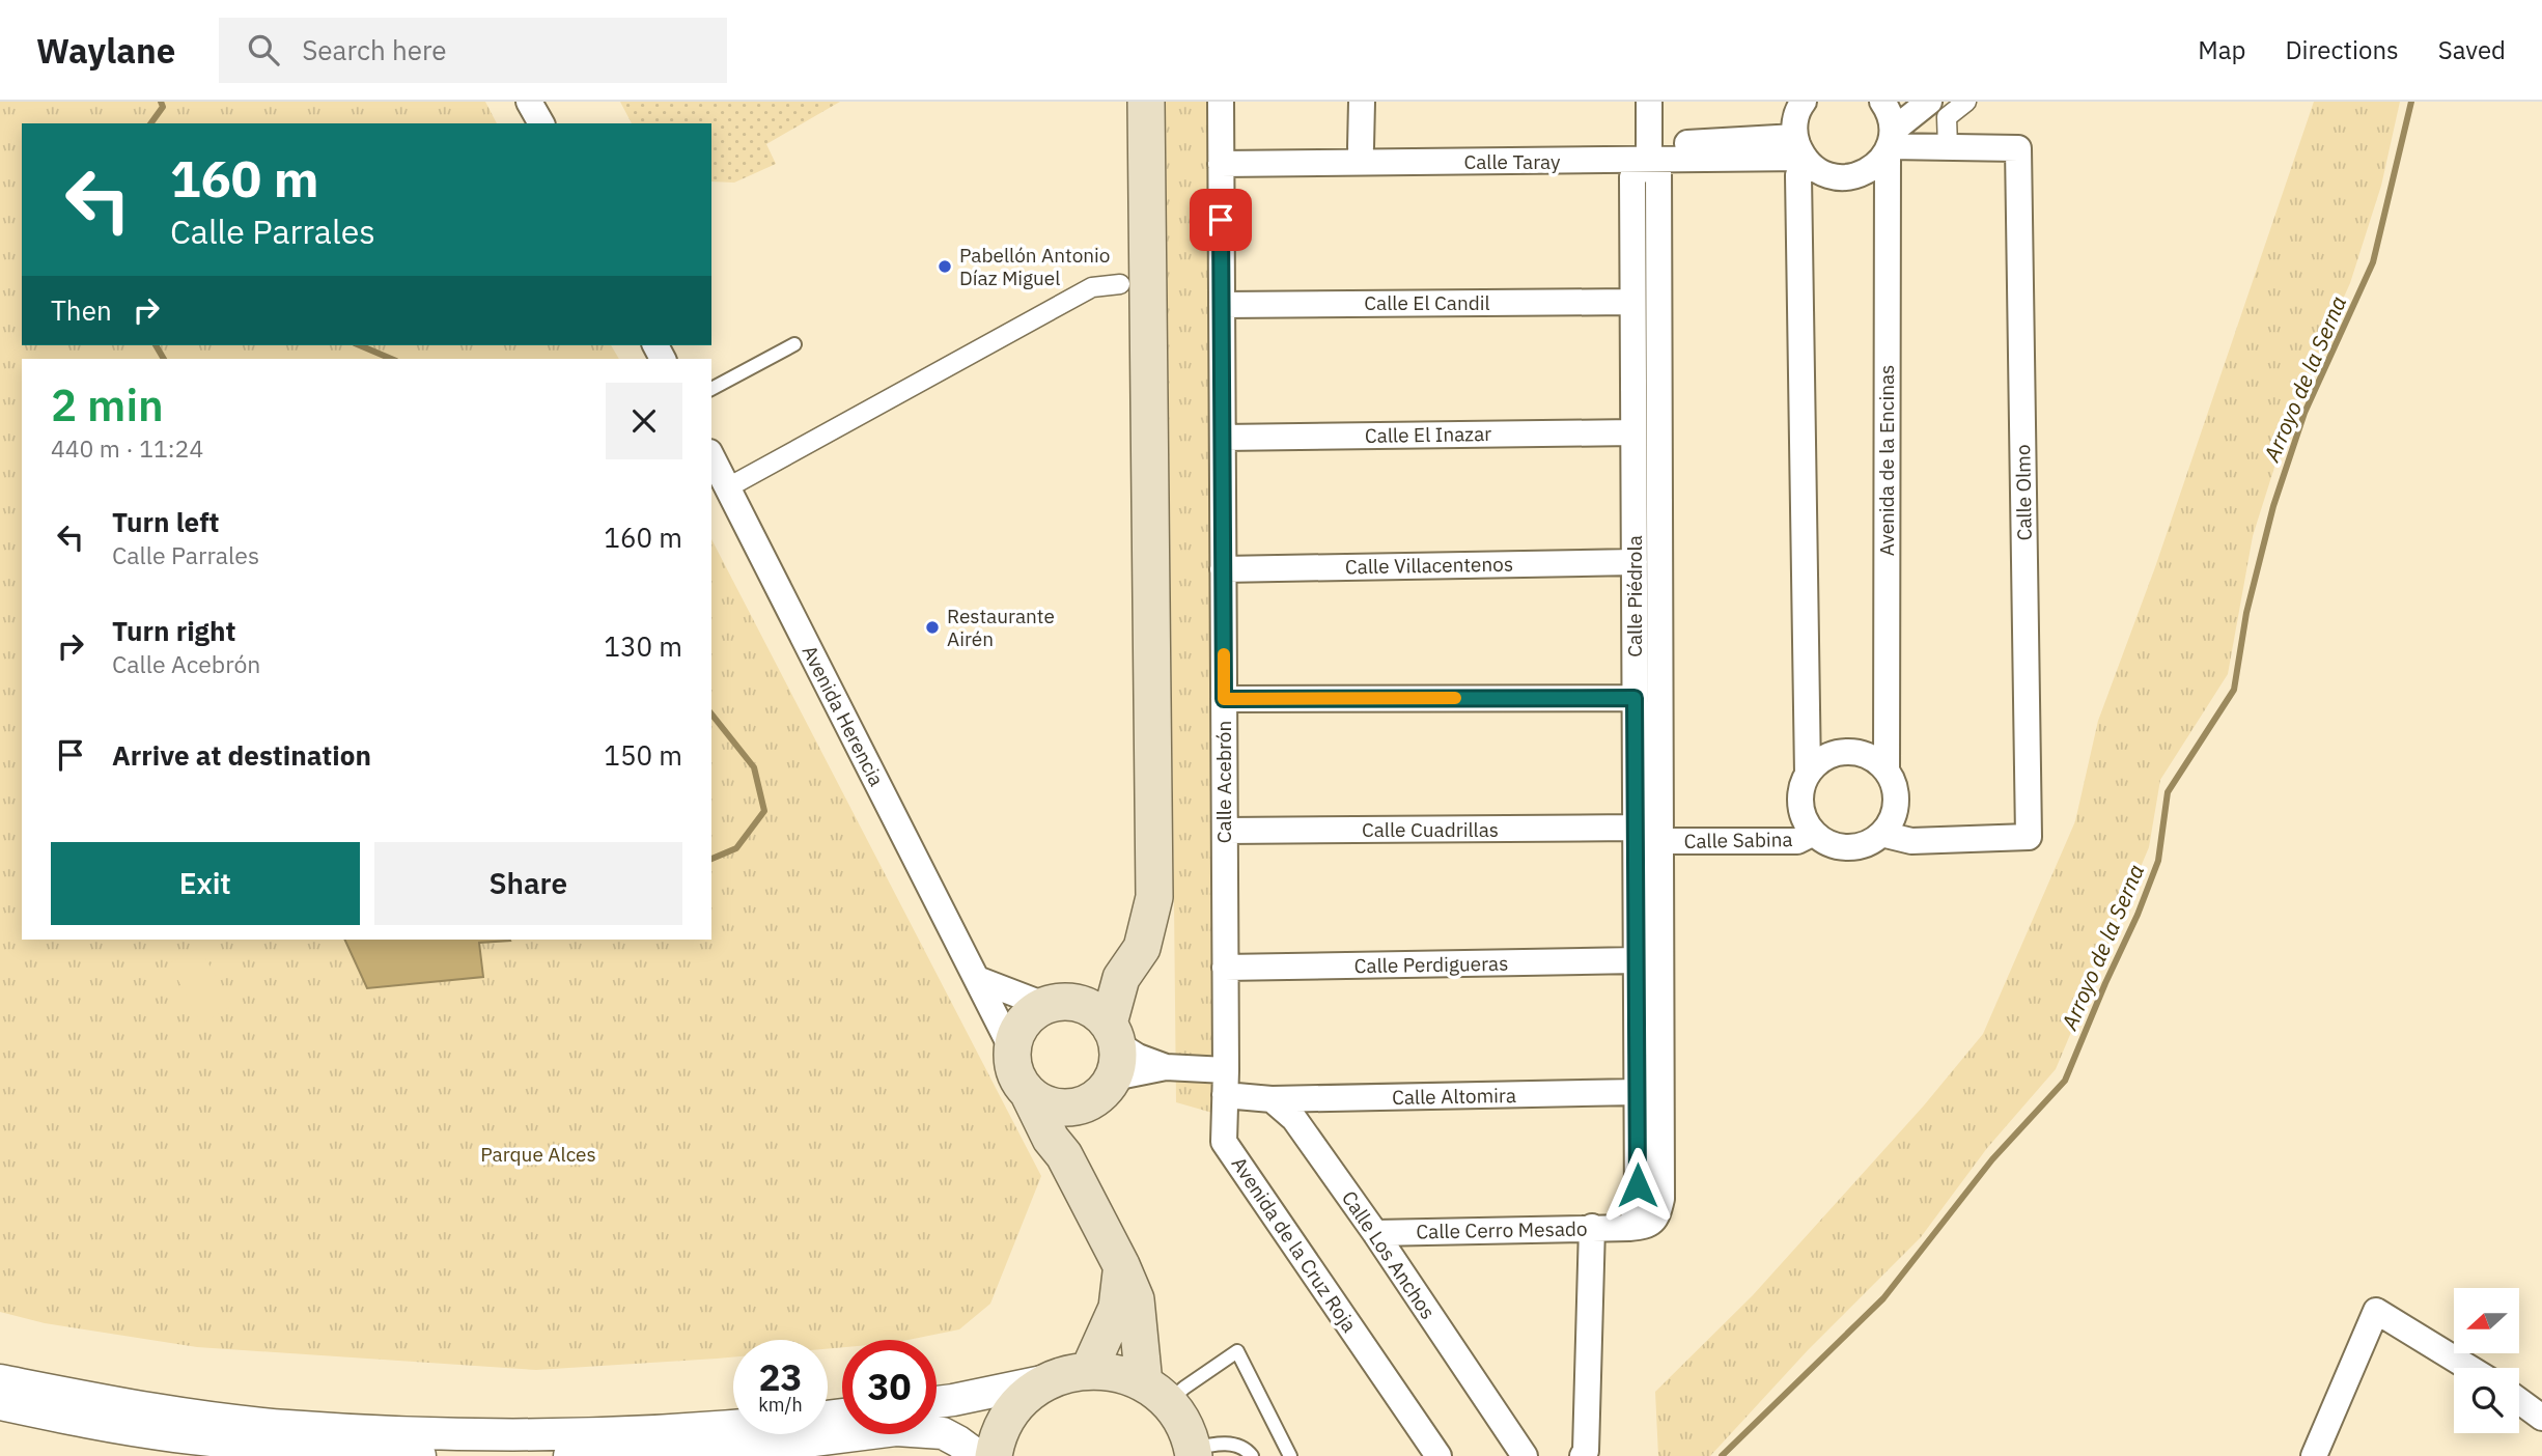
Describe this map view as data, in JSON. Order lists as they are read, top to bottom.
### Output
{
  "streets": {
    "street": [
      "Calle Taray",
      "Calle El Candil",
      "Calle El Inazar",
      "Avenida de la Encinas",
      "Calle Olmo",
      "Calle Villacentenos",
      "Calle Piédrola",
      "Avenida Herencia",
      "Calle Acebrón",
      "Calle Cuadrillas",
      "Calle Sabina",
      "Calle Perdigueras",
      "Calle Altomira",
      "Calle Cerro Mesado",
      "Avenida de la Cruz Roja",
      "Calle Los Anchos"
    ]
  },
  "crossings": [
    ["Calle Taray", "Calle Piédrola"],
    ["Calle Taray", "Calle Acebrón"],
    ["Calle El Candil", "Calle Piédrola"],
    ["Calle El Candil", "Calle Acebrón"],
    ["Calle El Inazar", "Calle Piédrola"],
    ["Calle El Inazar", "Calle Acebrón"],
    ["Avenida de la Encinas", "Calle Olmo"],
    ["Avenida de la Encinas", "Calle Sabina"],
    ["Calle Olmo", "Calle Sabina"],
    ["Calle Villacentenos", "Calle Piédrola"],
    ["Calle Villacentenos", "Calle Acebrón"],
    ["Calle Piédrola", "Calle Cuadrillas"],
    ["Calle Piédrola", "Calle Perdigueras"],
    ["Calle Piédrola", "Calle Altomira"],
    ["Calle Piédrola", "Calle Cerro Mesado"],
    ["Calle Acebrón", "Calle Cuadrillas"],
    ["Calle Acebrón", "Calle Perdigueras"],
    ["Calle Acebrón", "Avenida de la Cruz Roja"],
    ["Calle Altomira", "Calle Los Anchos"],
    ["Calle Cerro Mesado", "Calle Los Anchos"]
  ],
  "water": ["Arroyo de la Serna"],
  "parks": ["Parque Alces"],
  "places": ["Pabellón Antonio Díaz Miguel", "Restaurante Airén"],
  "north": "left",
  "page": {
    "header": "Waylane",
    "search": "Search here",
    "nav": ["Map", "Directions", "Saved"],
    "turn": ["160 m", "Calle Parrales"],
    "then": "Then",
    "heading": ["2 min", "440 m · 11:24"],
    "list": [
      {
        "name": "Turn left",
        "note": "Calle Parrales",
        "value": "160 m"
      },
      {
        "name": "Turn right",
        "note": "Calle Acebrón",
        "value": "130 m"
      },
      {
        "name": "Arrive at destination",
        "value": "150 m"
      }
    ],
    "buttons": ["Exit", "Share"],
    "speed": "23 km/h",
    "limit": "30"
  }
}
